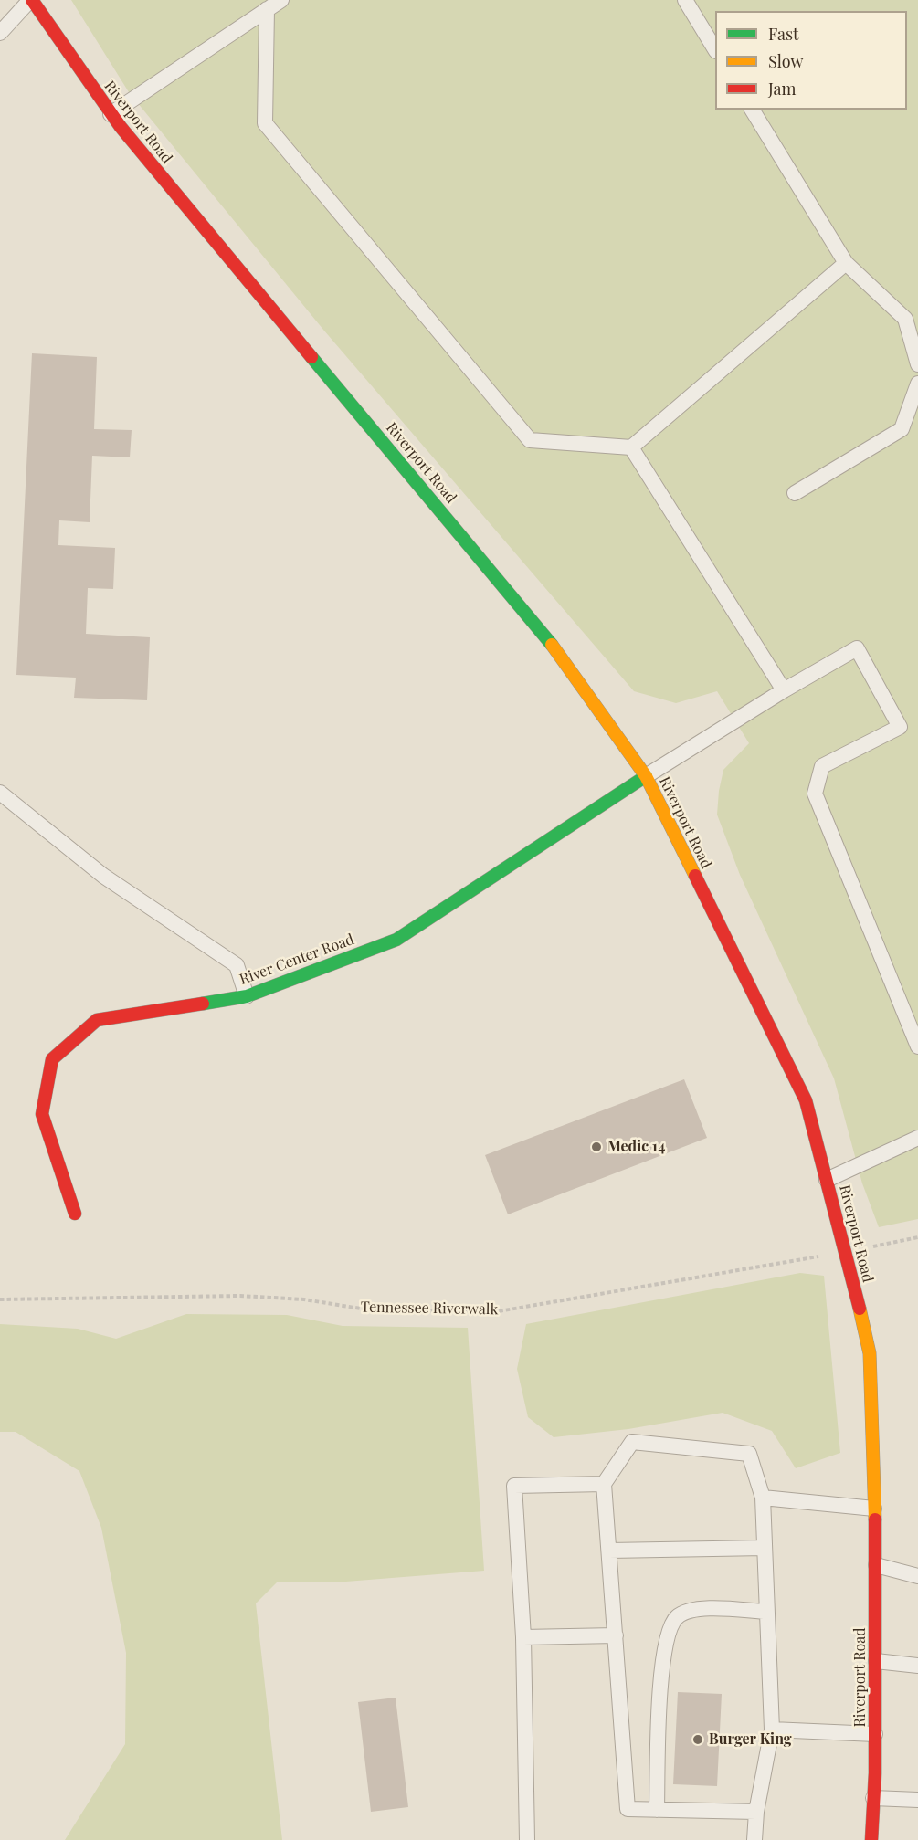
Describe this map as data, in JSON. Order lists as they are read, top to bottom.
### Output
{
  "streets": {
    "street": ["Riverport Road", "River Center Road"],
    "path": ["Tennessee Riverwalk"]
  },
  "crossings": [
    ["Riverport Road", "River Center Road"],
    ["Riverport Road", "Tennessee Riverwalk"]
  ],
  "places": ["Medic 14", "Burger King"],
  "legend": ["Fast", "Slow", "Jam"]
}
